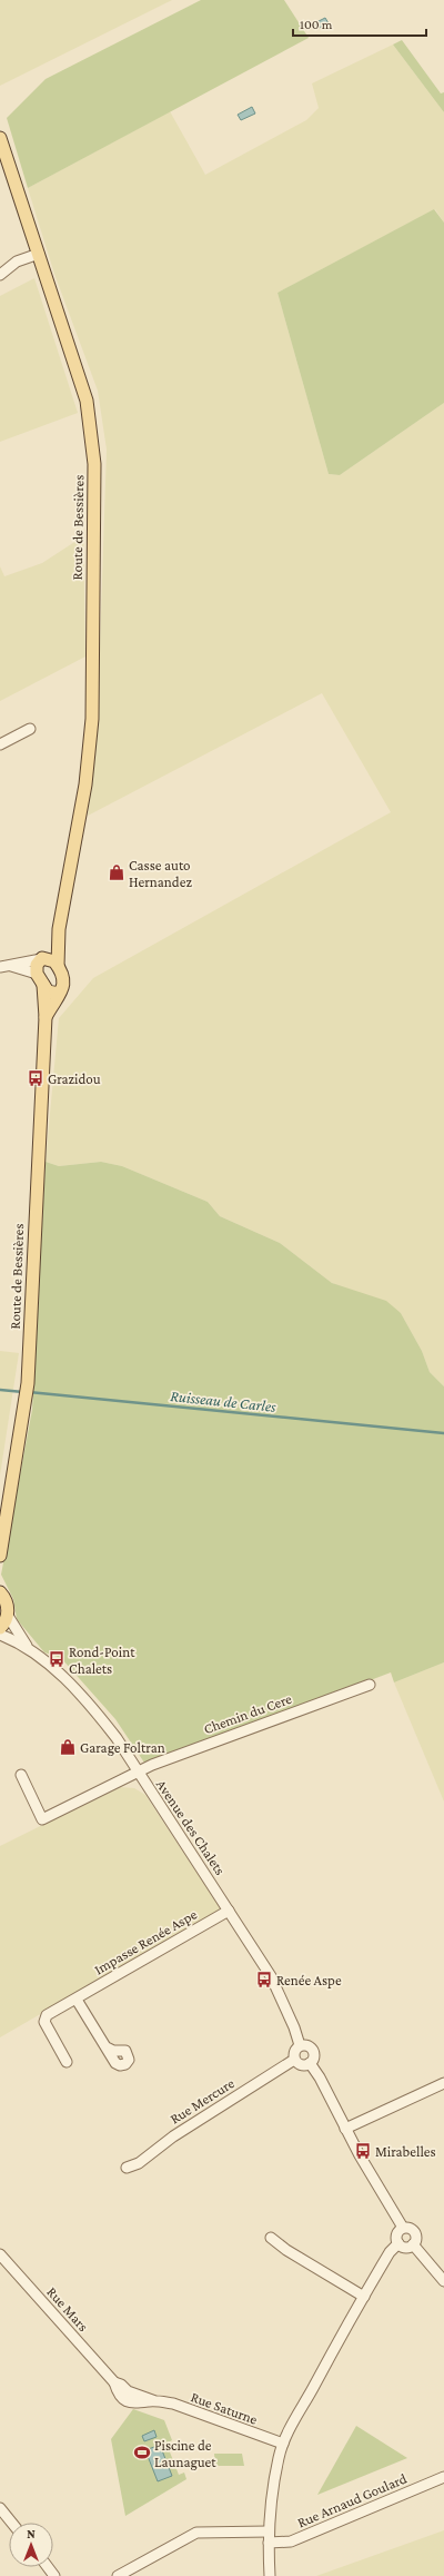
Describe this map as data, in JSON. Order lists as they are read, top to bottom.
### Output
{
  "streets": {
    "main road": ["Route de Bessières"],
    "street": [
      "Chemin du Cere",
      "Avenue des Chalets",
      "Impasse Renée Aspe",
      "Rue Mercure",
      "Rue Mars",
      "Rue Saturne",
      "Rue Arnaud Goulard"
    ]
  },
  "crossings": [
    ["Chemin du Cere", "Avenue des Chalets"],
    ["Avenue des Chalets", "Impasse Renée Aspe"],
    ["Avenue des Chalets", "Rue Mercure"],
    ["Rue Mars", "Rue Saturne"]
  ],
  "water": ["Ruisseau de Carles"],
  "places": {
    "shop": ["Casse auto Hernandez", "Garage Foltran"],
    "bus stop": [
      "Grazidou",
      "Rond-Point Chalets",
      "Renée Aspe",
      "Mirabelles"
    ],
    "sports": ["Piscine de Launaguet"]
  },
  "scale_bar": "100 m",
  "north": "top"
}
